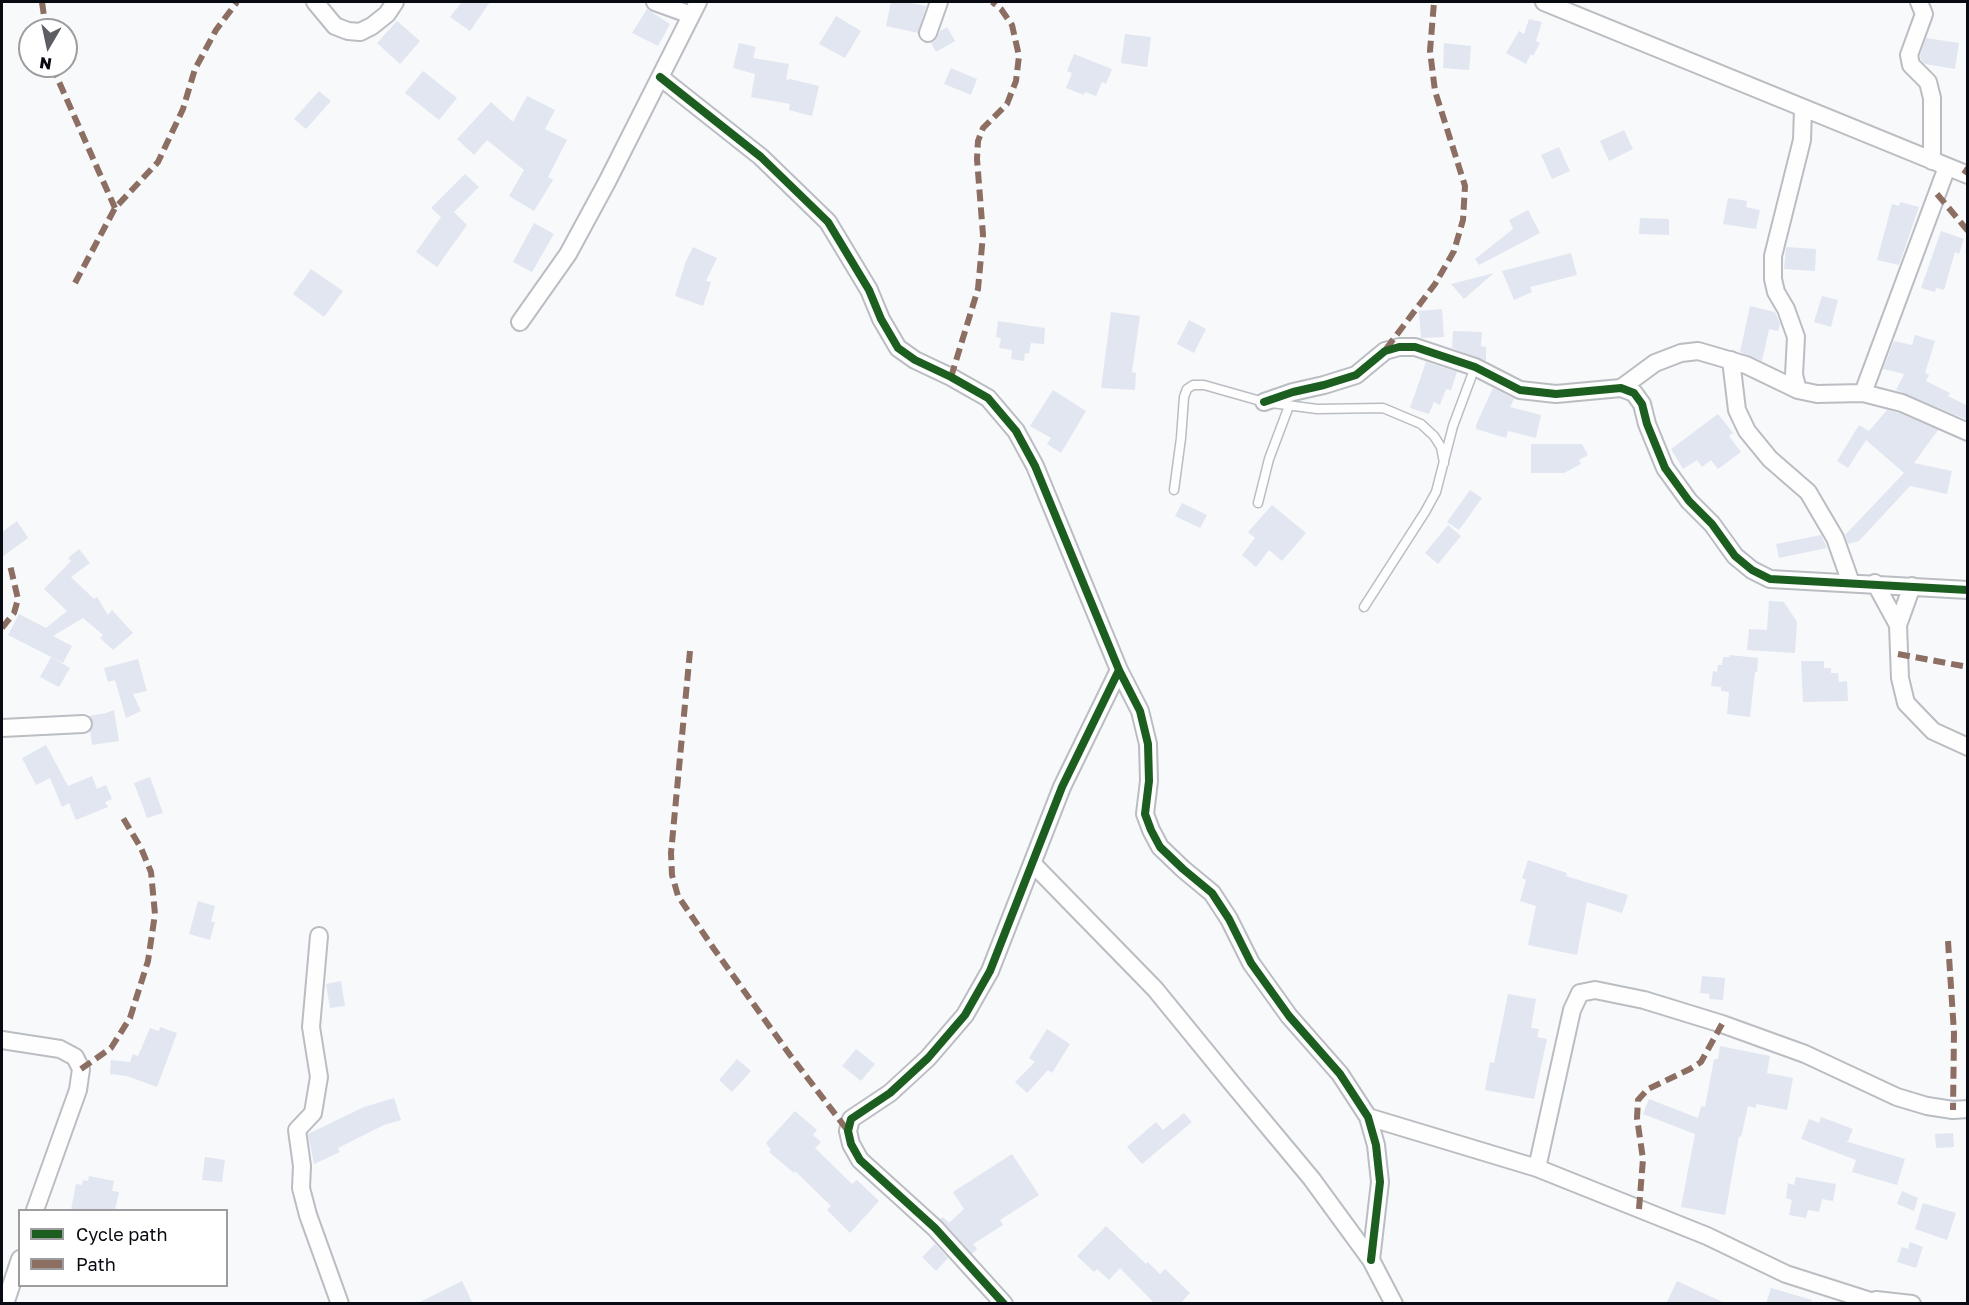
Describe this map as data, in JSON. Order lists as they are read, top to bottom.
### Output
{
  "legend": ["Cycle path", "Path"],
  "north": "bottom"
}
